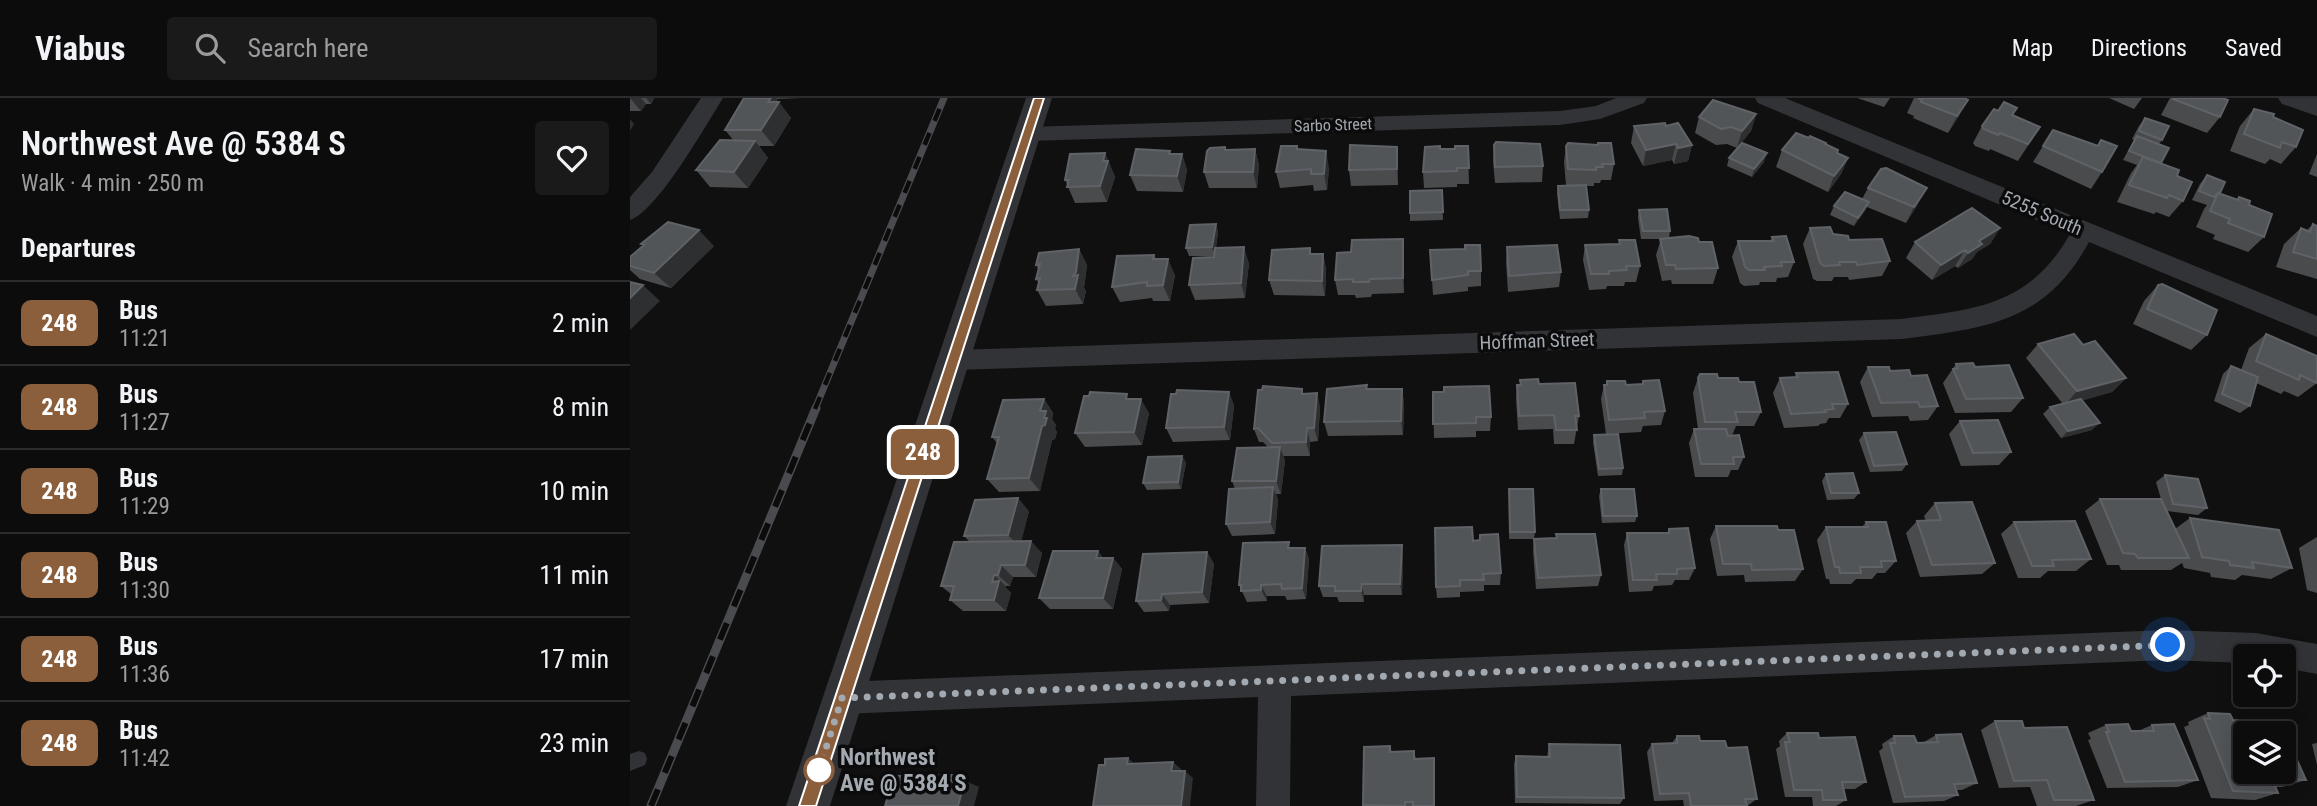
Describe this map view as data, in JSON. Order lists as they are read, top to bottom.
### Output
{
  "streets": {
    "street": ["Sarbo Street", "5255 South", "Hoffman Street"]
  },
  "crossings": [
    ["5255 South", "Hoffman Street"]
  ],
  "places": ["Northwest Ave @ 5384 S"],
  "lines": ["bus line 248"],
  "page": {
    "header": "Viabus",
    "search": "Search here",
    "nav": ["Map", "Directions", "Saved"],
    "heading": [
      ["Northwest Ave @ 5384 S", "Walk · 4 min · 250 m"],
      "Departures"
    ],
    "on_map": "248",
    "list": [
      {
        "mark": "248",
        "name": "Bus",
        "note": "11:21",
        "value": "2 min"
      },
      {
        "mark": "248",
        "name": "Bus",
        "note": "11:27",
        "value": "8 min"
      },
      {
        "mark": "248",
        "name": "Bus",
        "note": "11:29",
        "value": "10 min"
      },
      {
        "mark": "248",
        "name": "Bus",
        "note": "11:30",
        "value": "11 min"
      },
      {
        "mark": "248",
        "name": "Bus",
        "note": "11:36",
        "value": "17 min"
      },
      {
        "mark": "248",
        "name": "Bus",
        "note": "11:42",
        "value": "23 min"
      }
    ]
  }
}
